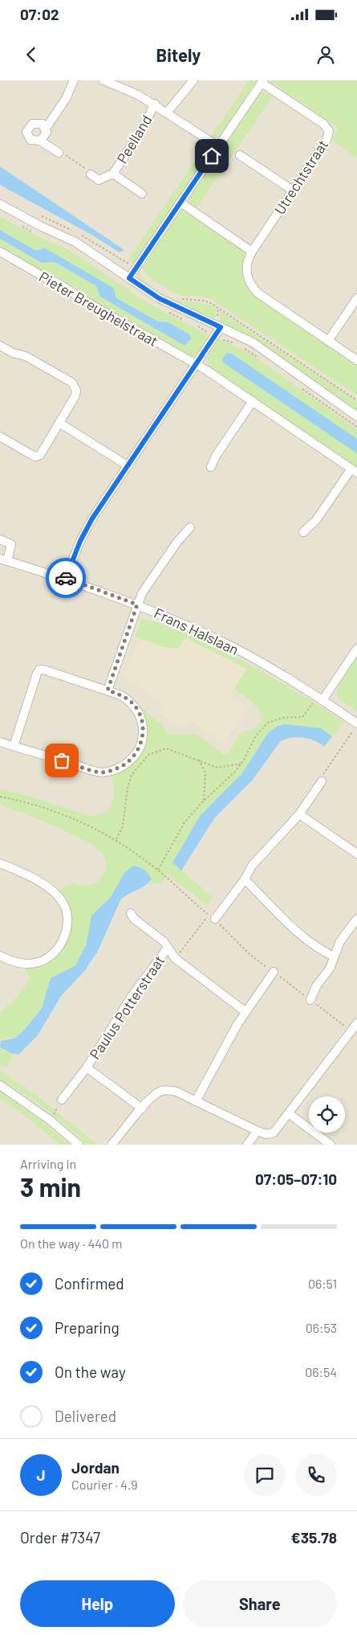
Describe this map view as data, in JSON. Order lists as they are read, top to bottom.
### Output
{
  "streets": {
    "street": [
      "Peelland",
      "Utrechtstraat",
      "Pieter Breughelstraat",
      "Frans Halslaan",
      "Paulus Potterstraat"
    ]
  },
  "page": {
    "status": "07:02",
    "header": "Bitely",
    "heading": ["3 min", "Arriving in", "07:05–07:10"],
    "panel": [
      "Jordan",
      "Courier · 4.9",
      "Order #7347",
      "€35.78"
    ],
    "bar": "On the way · 440 m",
    "list": [
      ["Confirmed", "06:51"],
      ["Preparing", "06:53"],
      ["On the way", "06:54"],
      "Delivered"
    ],
    "round": "J",
    "buttons": ["Help", "Share"]
  }
}
